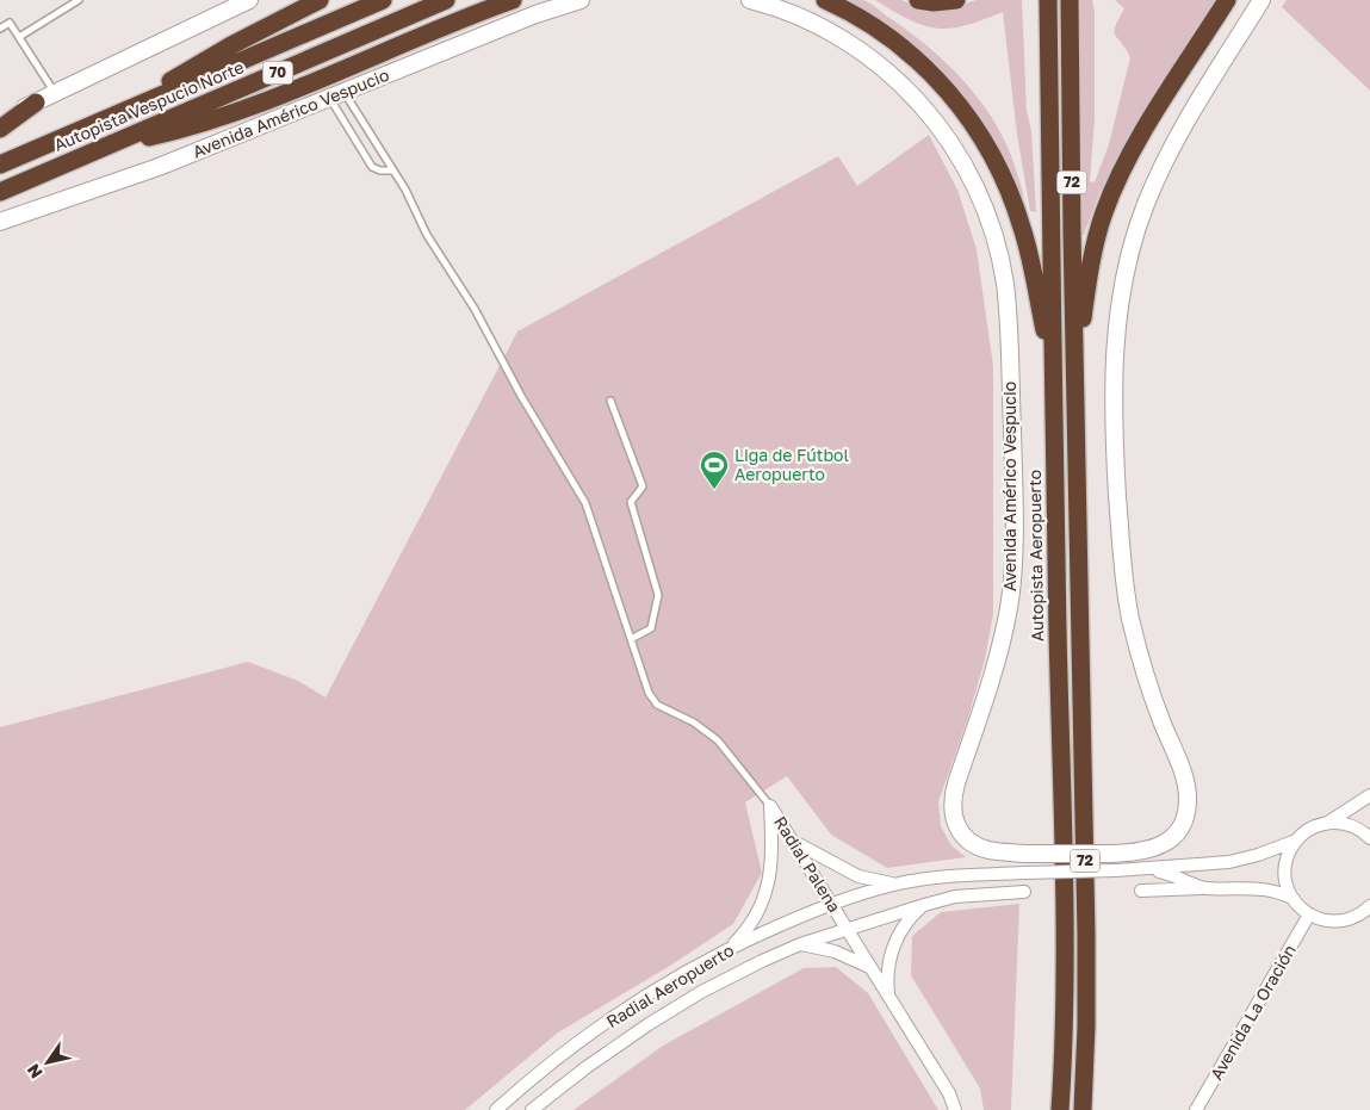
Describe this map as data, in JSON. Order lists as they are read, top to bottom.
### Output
{
  "streets": {
    "highway": [
      "70",
      "Autopista Vespucio Norte",
      "72",
      "Autopista Aeropuerto"
    ],
    "street": [
      "Avenida Américo Vespucio",
      "Radial Palena",
      "Radial Aeropuerto",
      "Avenida La Oración"
    ]
  },
  "crossings": [
    ["Radial Palena", "Radial Aeropuerto"]
  ],
  "places": {
    "sports": ["Liga de Fútbol Aeropuerto"]
  },
  "north": "bottom left"
}
